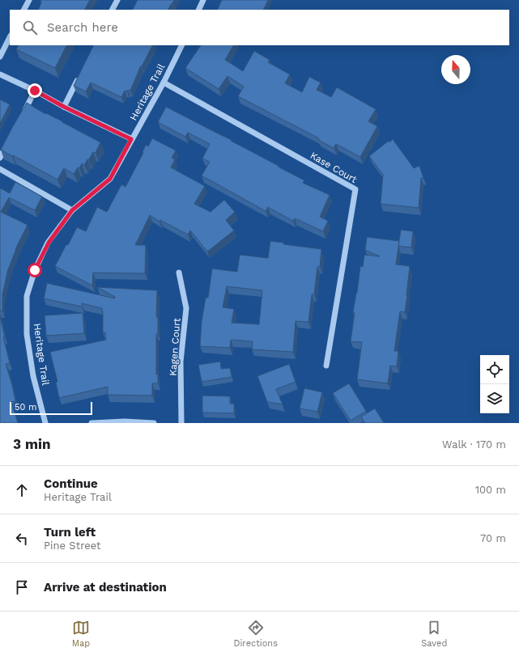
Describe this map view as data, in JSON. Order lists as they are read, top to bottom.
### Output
{
  "streets": {
    "street": ["Heritage Trail", "Kase Court", "Kagen Court"]
  },
  "crossings": [
    ["Heritage Trail", "Kase Court"]
  ],
  "scale_bar": "50 m",
  "north": "top",
  "page": {
    "search": "Search here",
    "scale": "50 m",
    "heading": ["3 min", "Walk · 170 m"],
    "list": [
      ["Continue", "Heritage Trail", "100 m"],
      ["Turn left", "Pine Street", "70 m"],
      "Arrive at destination"
    ],
    "nav": ["Map", "Directions", "Saved"]
  }
}
